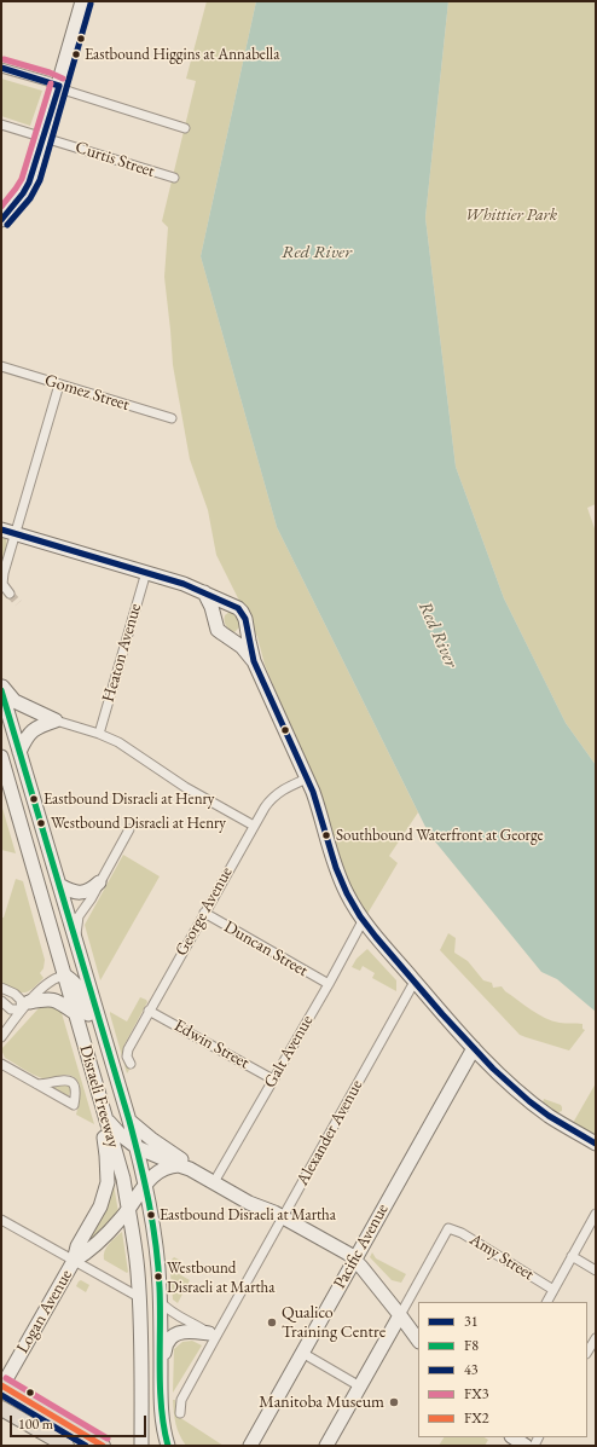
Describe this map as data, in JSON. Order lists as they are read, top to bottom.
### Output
{
  "streets": {
    "main road": ["Disraeli Freeway", "Pacific Avenue", "Logan Avenue"],
    "street": [
      "Curtis Street",
      "Gomez Street",
      "Heaton Avenue",
      "George Avenue",
      "Duncan Street",
      "Edwin Street",
      "Galt Avenue",
      "Alexander Avenue",
      "Amy Street"
    ]
  },
  "crossings": [
    ["George Avenue", "Duncan Street"],
    ["George Avenue", "Edwin Street"],
    ["Duncan Street", "Galt Avenue"],
    ["Edwin Street", "Galt Avenue"],
    ["Disraeli Freeway", "Logan Avenue"]
  ],
  "water": ["Red River"],
  "parks": ["Whittier Park"],
  "places": [
    "Eastbound Higgins at Annabella",
    "Eastbound Disraeli at Henry",
    "Westbound Disraeli at Henry",
    "Southbound Waterfront at George",
    "Eastbound Disraeli at Martha",
    "Westbound Disraeli at Martha",
    "Qualico Training Centre",
    "Manitoba Museum"
  ],
  "lines": [
    "transit line 43",
    "transit line FX3",
    "transit line 31",
    "transit line F8",
    "transit line FX2"
  ],
  "legend": [
    "31",
    "F8",
    "43",
    "FX3",
    "FX2"
  ],
  "scale_bar": "100 m"
}
